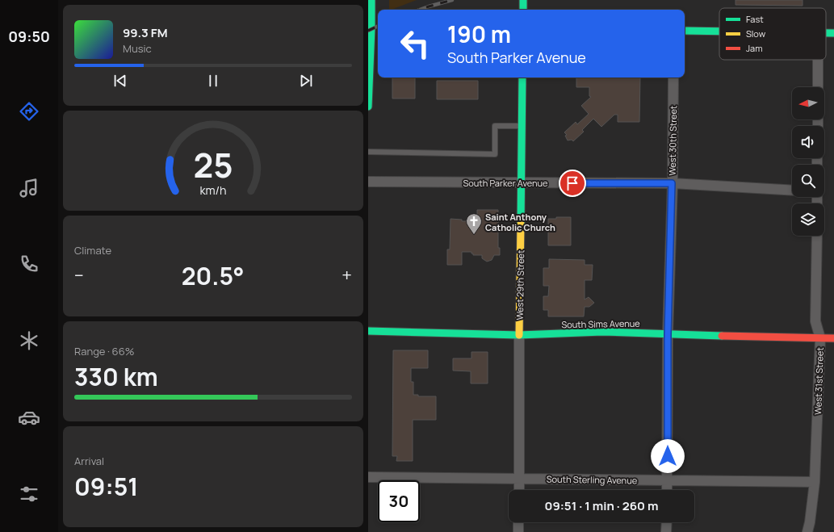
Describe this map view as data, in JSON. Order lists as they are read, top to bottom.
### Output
{
  "streets": {
    "street": [
      "West 30th Street",
      "South Parker Avenue",
      "West 29th Street",
      "South Sims Avenue",
      "West 31st Street",
      "South Sterling Avenue"
    ]
  },
  "crossings": [
    ["West 30th Street", "South Parker Avenue"],
    ["West 30th Street", "South Sims Avenue"],
    ["West 30th Street", "South Sterling Avenue"],
    ["South Parker Avenue", "West 29th Street"],
    ["West 29th Street", "South Sims Avenue"],
    ["West 29th Street", "South Sterling Avenue"],
    ["South Sims Avenue", "West 31st Street"],
    ["West 31st Street", "South Sterling Avenue"]
  ],
  "places": {
    "church": ["Saint Anthony Catholic Church"]
  },
  "legend": ["Fast", "Slow", "Jam"],
  "north": "left",
  "page": {
    "tabs": "09:50",
    "turn": ["190 m", "South Parker Avenue"],
    "song": ["99.3 FM", "Music"],
    "tile": [
      "Climate",
      ["Range · 66%", "330 km"],
      ["Arrival", "09:51"]
    ],
    "heat": ["−", "20.5°", "+"],
    "limit": "30",
    "trip": "09:51 · 1 min · 260 m",
    "gauge": ["25", "km/h"]
  }
}
